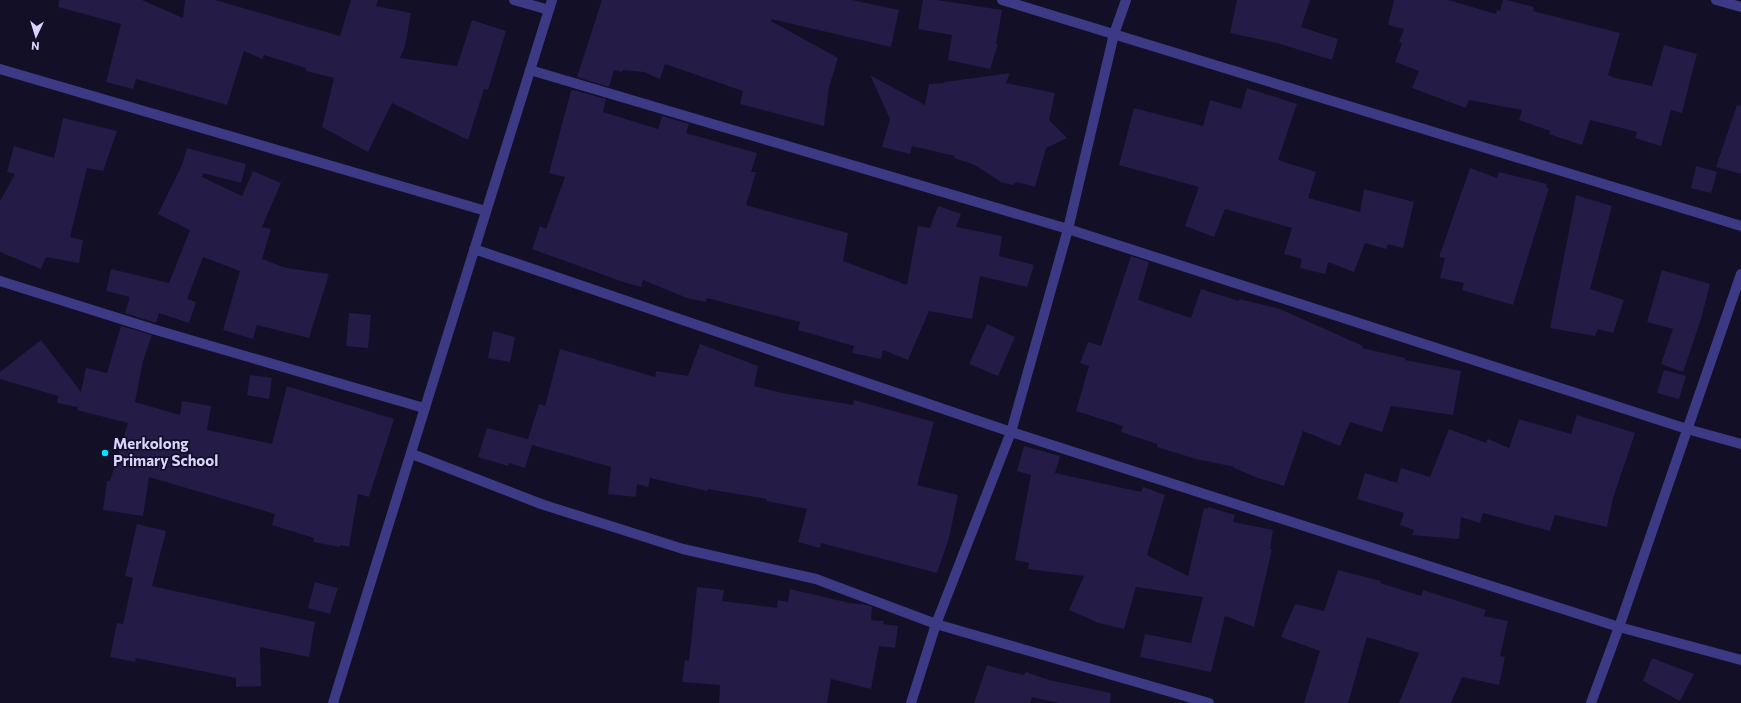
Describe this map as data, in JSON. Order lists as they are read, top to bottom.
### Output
{
  "places": ["Merkolong Primary School"],
  "north": "bottom"
}
